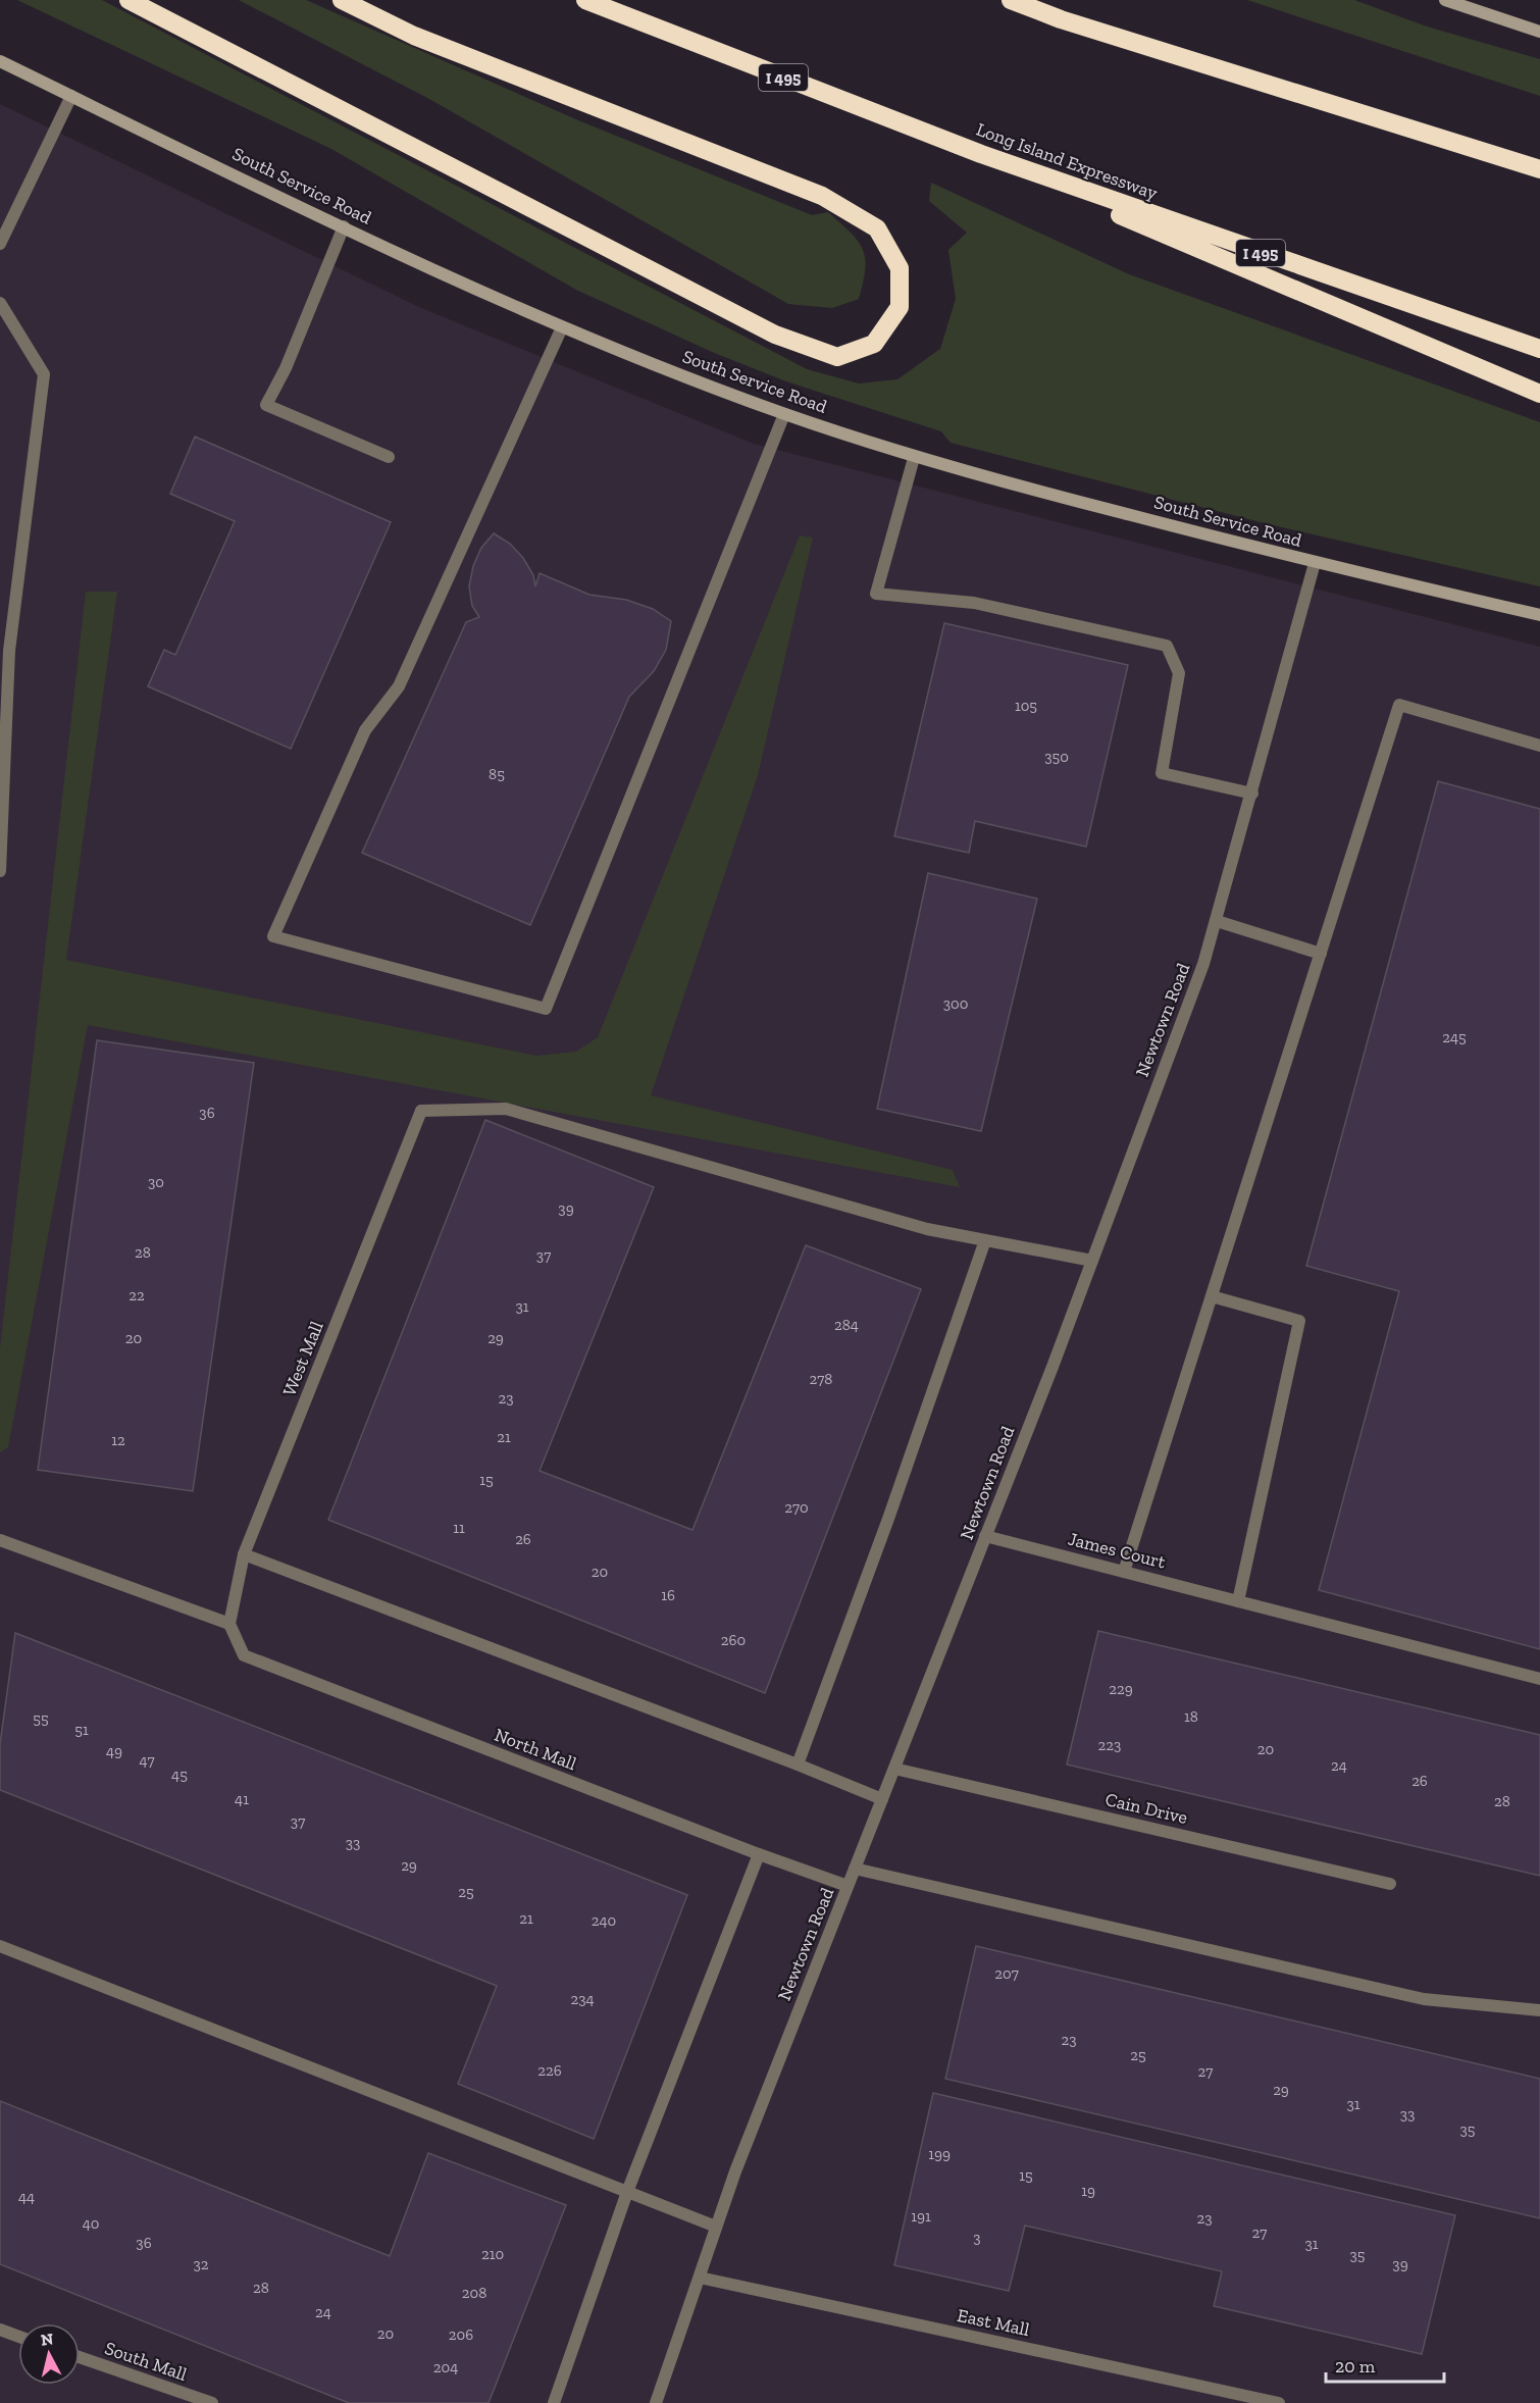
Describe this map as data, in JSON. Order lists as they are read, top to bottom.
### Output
{
  "streets": {
    "highway": ["I 495", "Long Island Expressway"],
    "main road": ["South Service Road"],
    "street": [
      "Newtown Road",
      "West Mall",
      "James Court",
      "North Mall",
      "Cain Drive",
      "East Mall",
      "South Mall"
    ]
  },
  "crossings": [
    ["South Service Road", "Newtown Road"],
    ["Newtown Road", "James Court"],
    ["Newtown Road", "North Mall"],
    ["Newtown Road", "Cain Drive"],
    ["Newtown Road", "East Mall"],
    ["West Mall", "North Mall"]
  ],
  "house_numbers": [
    "105",
    "350",
    "85",
    "300",
    "245",
    "36",
    "30",
    "39",
    "28",
    "37",
    "22",
    "31",
    "284",
    "20",
    "29",
    "278",
    "23",
    "21",
    "12",
    "15",
    "270",
    "11",
    "26",
    "20",
    "16",
    "260",
    "229",
    "18",
    "55",
    "51",
    "223",
    "20",
    "49",
    "47",
    "24",
    "45",
    "26",
    "41",
    "28",
    "37",
    "33",
    "29",
    "25",
    "21",
    "240",
    "207",
    "234",
    "23",
    "25",
    "226",
    "27",
    "29",
    "31",
    "33",
    "35",
    "199",
    "15",
    "19",
    "44",
    "191",
    "23",
    "40",
    "27",
    "3",
    "36",
    "31",
    "210",
    "35",
    "32",
    "39",
    "28",
    "208",
    "24",
    "20",
    "206",
    "204"
  ],
  "scale_bar": "20 m",
  "north": "top"
}
